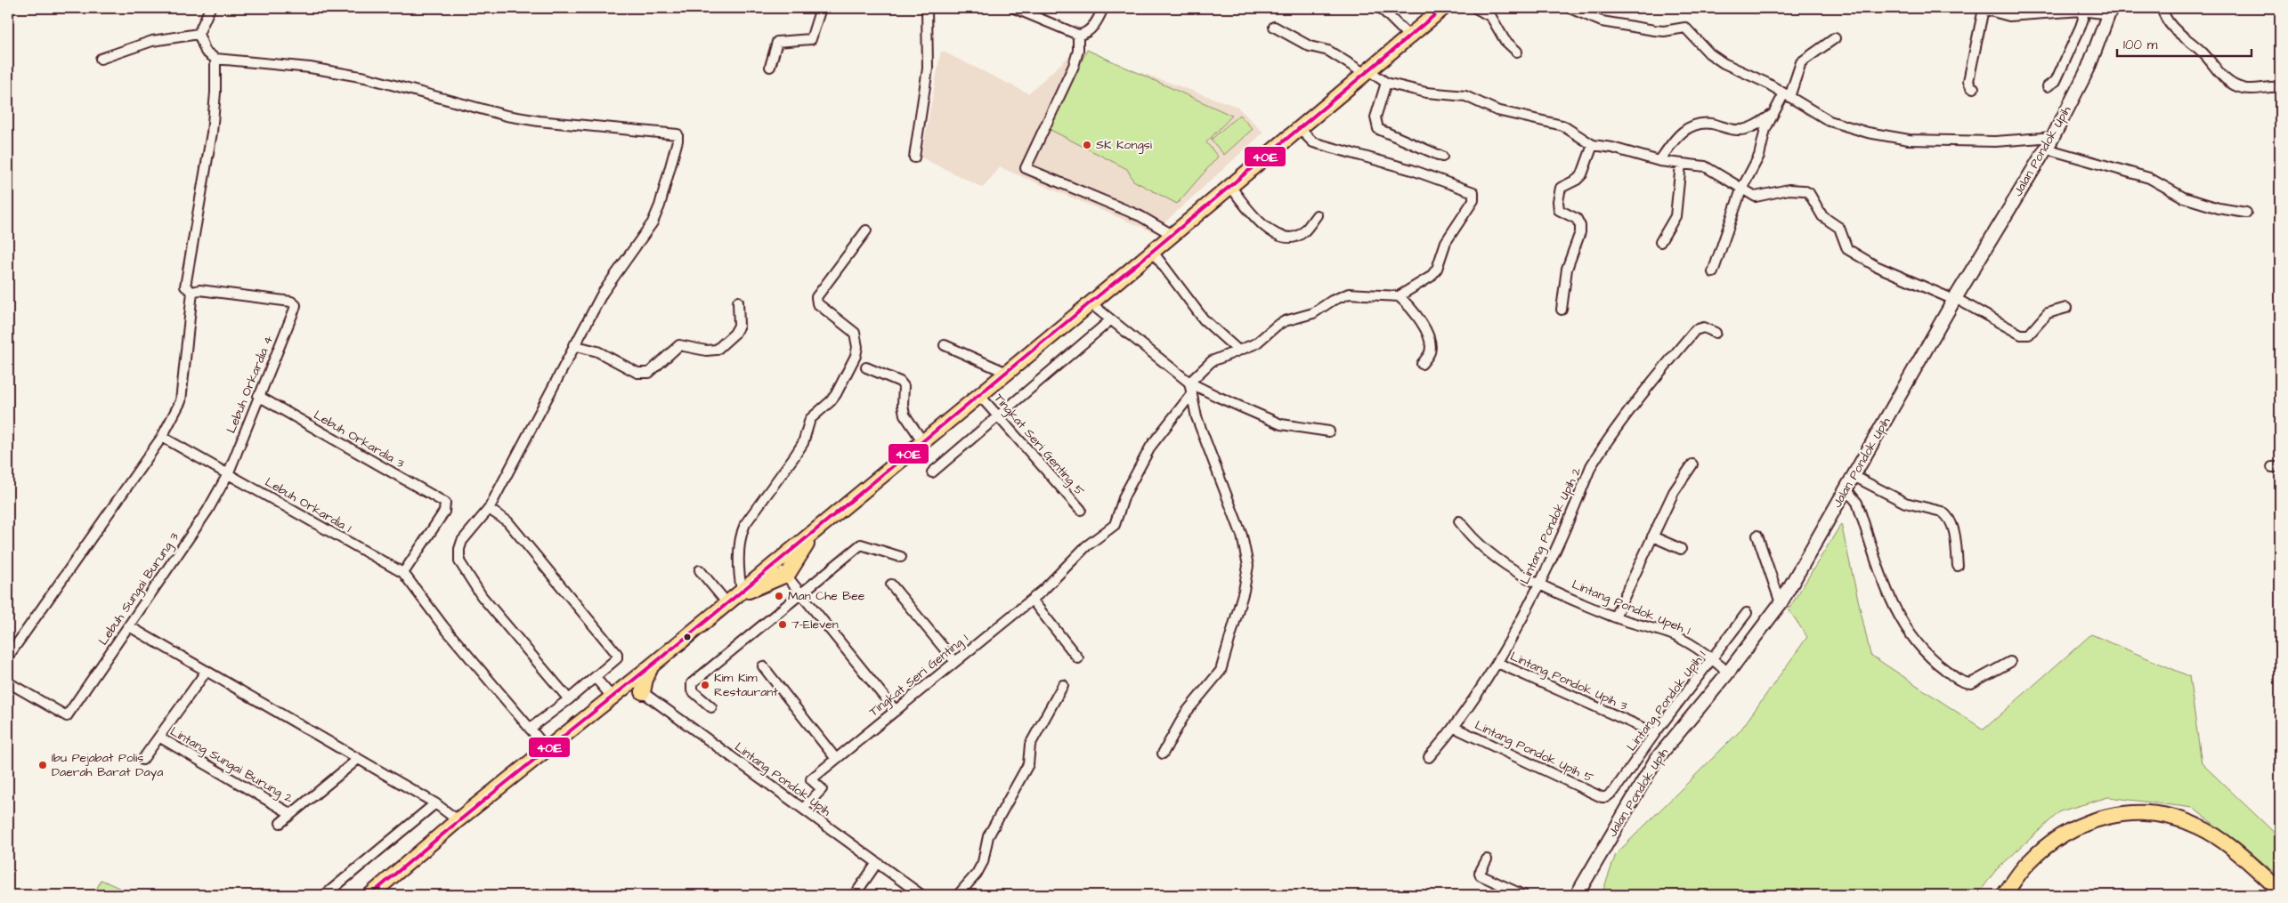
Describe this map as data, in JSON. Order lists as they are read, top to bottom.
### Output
{
  "streets": {
    "main road": ["Jalan Pondok Upih"],
    "street": [
      "Lebuh Orkardia 4",
      "Lebuh Orkardia 3",
      "Tingkat Seri Genting 5",
      "Lebuh Orkardia 1",
      "Lintang Pondok Upih 2",
      "Lebuh Sungai Burung 3",
      "Lintang Pondok Upeh 1",
      "Tingkat Seri Genting 1",
      "Lintang Pondok Upih 3",
      "Lintang Pondok Upih 1",
      "Lintang Pondok Upih 5",
      "Lintang Sungai Burung 2",
      "Lintang Pondok Upih"
    ]
  },
  "crossings": [
    ["Jalan Pondok Upih", "Lintang Pondok Upeh 1"],
    ["Lebuh Orkardia 4", "Lebuh Orkardia 3"],
    ["Lebuh Orkardia 4", "Lebuh Orkardia 1"],
    ["Lebuh Orkardia 4", "Lebuh Sungai Burung 3"],
    ["Lebuh Orkardia 3", "Lebuh Orkardia 1"],
    ["Lebuh Orkardia 1", "Lebuh Sungai Burung 3"],
    ["Lintang Pondok Upih 2", "Lintang Pondok Upeh 1"],
    ["Lintang Pondok Upih 2", "Lintang Pondok Upih 3"],
    ["Lintang Pondok Upih 2", "Lintang Pondok Upih 5"],
    ["Lintang Pondok Upeh 1", "Lintang Pondok Upih 1"],
    ["Tingkat Seri Genting 1", "Lintang Pondok Upih"],
    ["Lintang Pondok Upih 3", "Lintang Pondok Upih 1"],
    ["Lintang Pondok Upih 1", "Lintang Pondok Upih 5"]
  ],
  "places": [
    "SK Kongsi",
    "Man Che Bee",
    "7-Eleven",
    "Kim Kim Restaurant",
    "Ibu Pejabat Polis Daerah Barat Daya"
  ],
  "lines": ["transit line 401E"],
  "scale_bar": "100 m"
}
